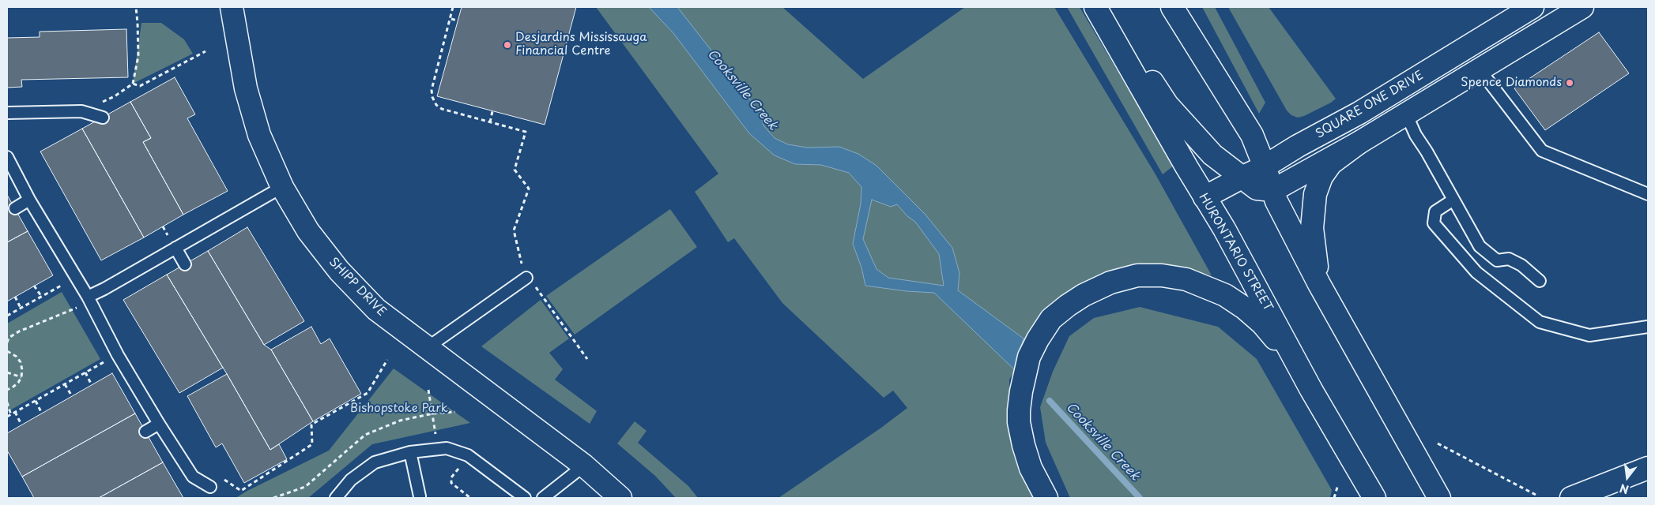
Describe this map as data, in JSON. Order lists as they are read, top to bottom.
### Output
{
  "streets": {
    "main road": ["SQUARE ONE DRIVE", "HURONTARIO STREET", "SHIPP DRIVE"]
  },
  "crossings": [
    ["SQUARE ONE DRIVE", "HURONTARIO STREET"]
  ],
  "water": ["Cooksville Creek"],
  "parks": ["Bishopstoke Park"],
  "places": ["Desjardins Mississauga Financial Centre", "Spence Diamonds"],
  "north": "bottom"
}
